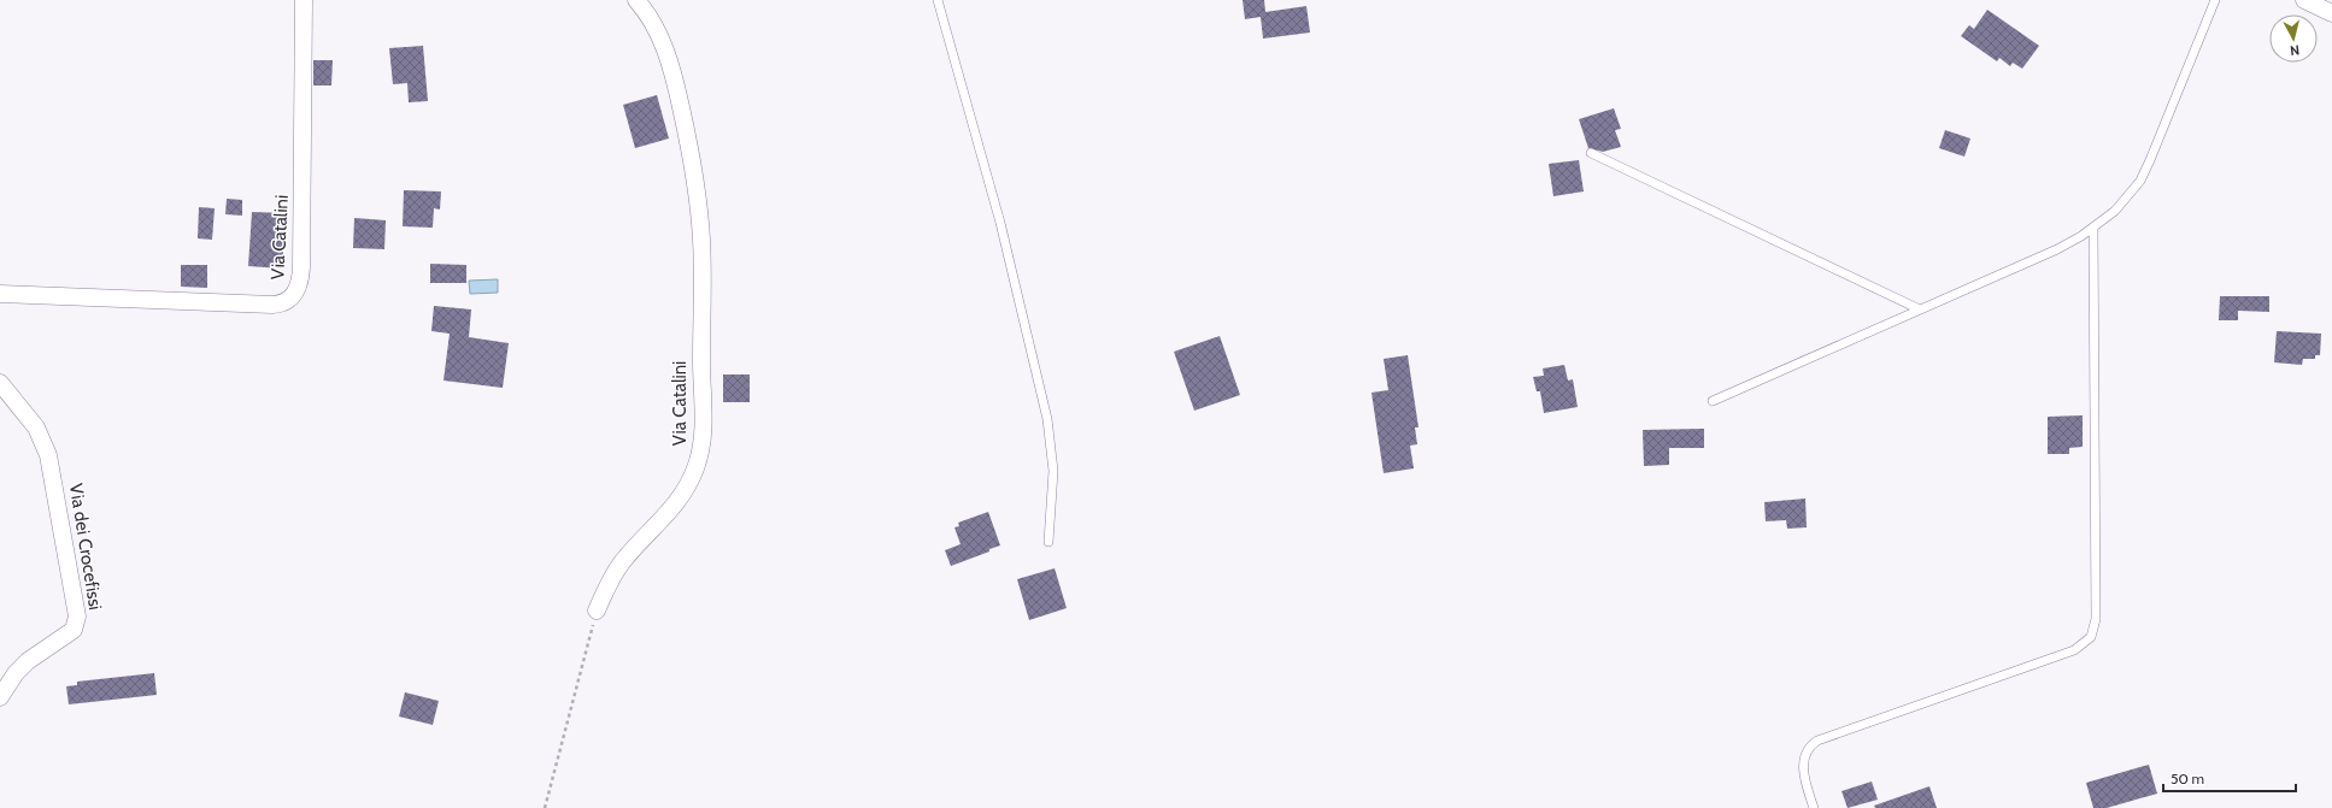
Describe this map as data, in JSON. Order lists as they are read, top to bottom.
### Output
{
  "streets": {
    "street": ["Via Catalini", "Via dei Crocefissi"]
  },
  "scale_bar": "50 m",
  "north": "bottom"
}
